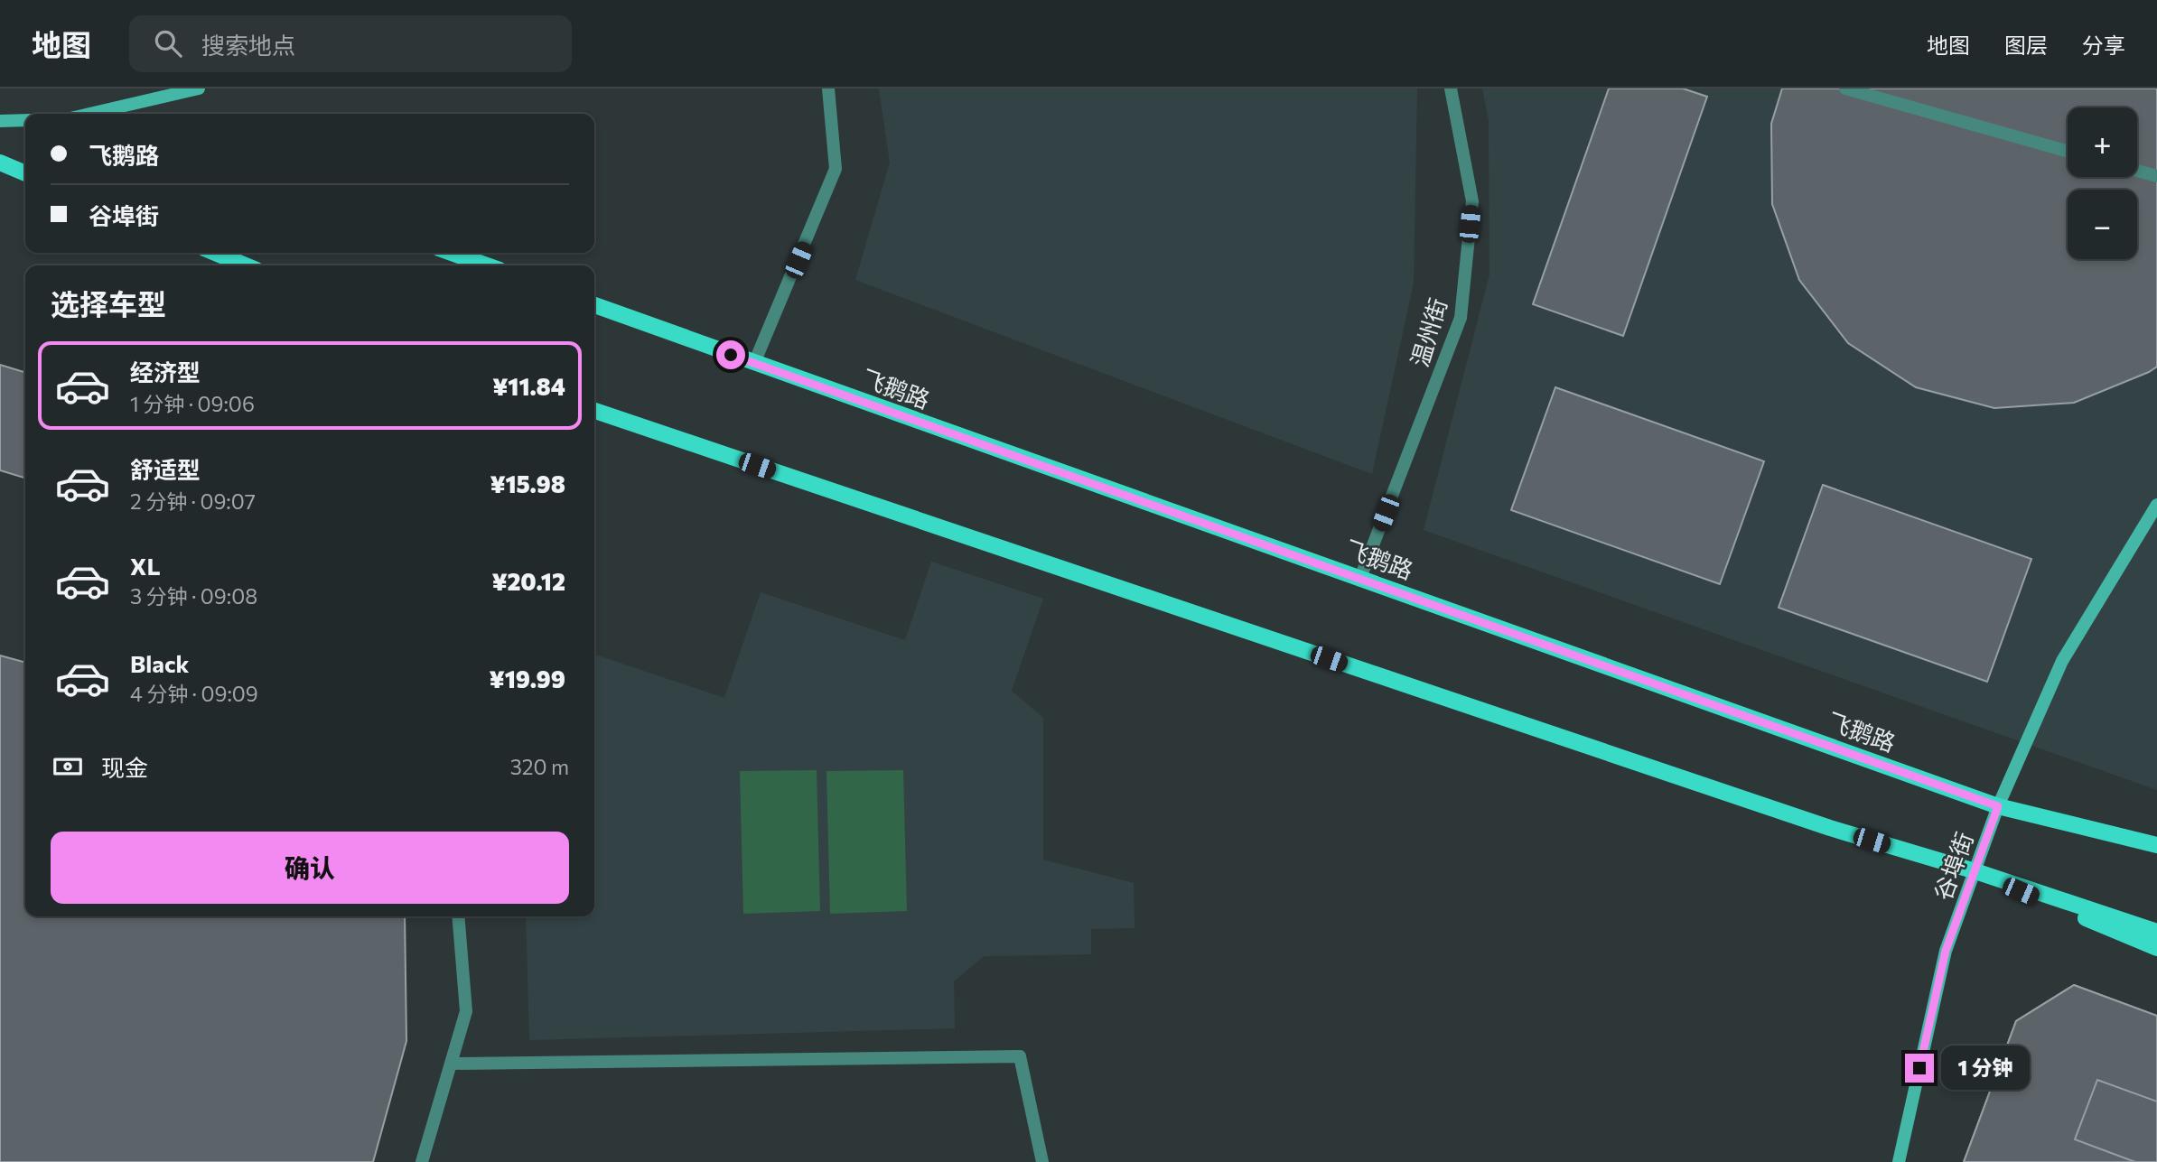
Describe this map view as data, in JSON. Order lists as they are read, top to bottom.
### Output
{
  "streets": {
    "main road": ["飞鹅路"],
    "street": ["温州街", "谷埠街"]
  },
  "crossings": [
    ["温州街", "飞鹅路"],
    ["飞鹅路", "谷埠街"]
  ],
  "page": {
    "header": "地图",
    "search": "搜索地点",
    "nav": ["地图", "图层", "分享"],
    "map_buttons": ["+", "−"],
    "banner": ["飞鹅路", "谷埠街"],
    "heading": "选择车型",
    "list": [
      {
        "name": "经济型",
        "note": "1 分钟 · 09:06",
        "value": "¥11.84"
      },
      {
        "name": "舒适型",
        "note": "2 分钟 · 09:07",
        "value": "¥15.98"
      },
      {
        "name": "XL",
        "note": "3 分钟 · 09:08",
        "value": "¥20.12"
      },
      {
        "name": "Black",
        "note": "4 分钟 · 09:09",
        "value": "¥19.99"
      }
    ],
    "pay": ["现金", "320 m"],
    "buttons": "确认",
    "bubble": "1 分钟"
  }
}
